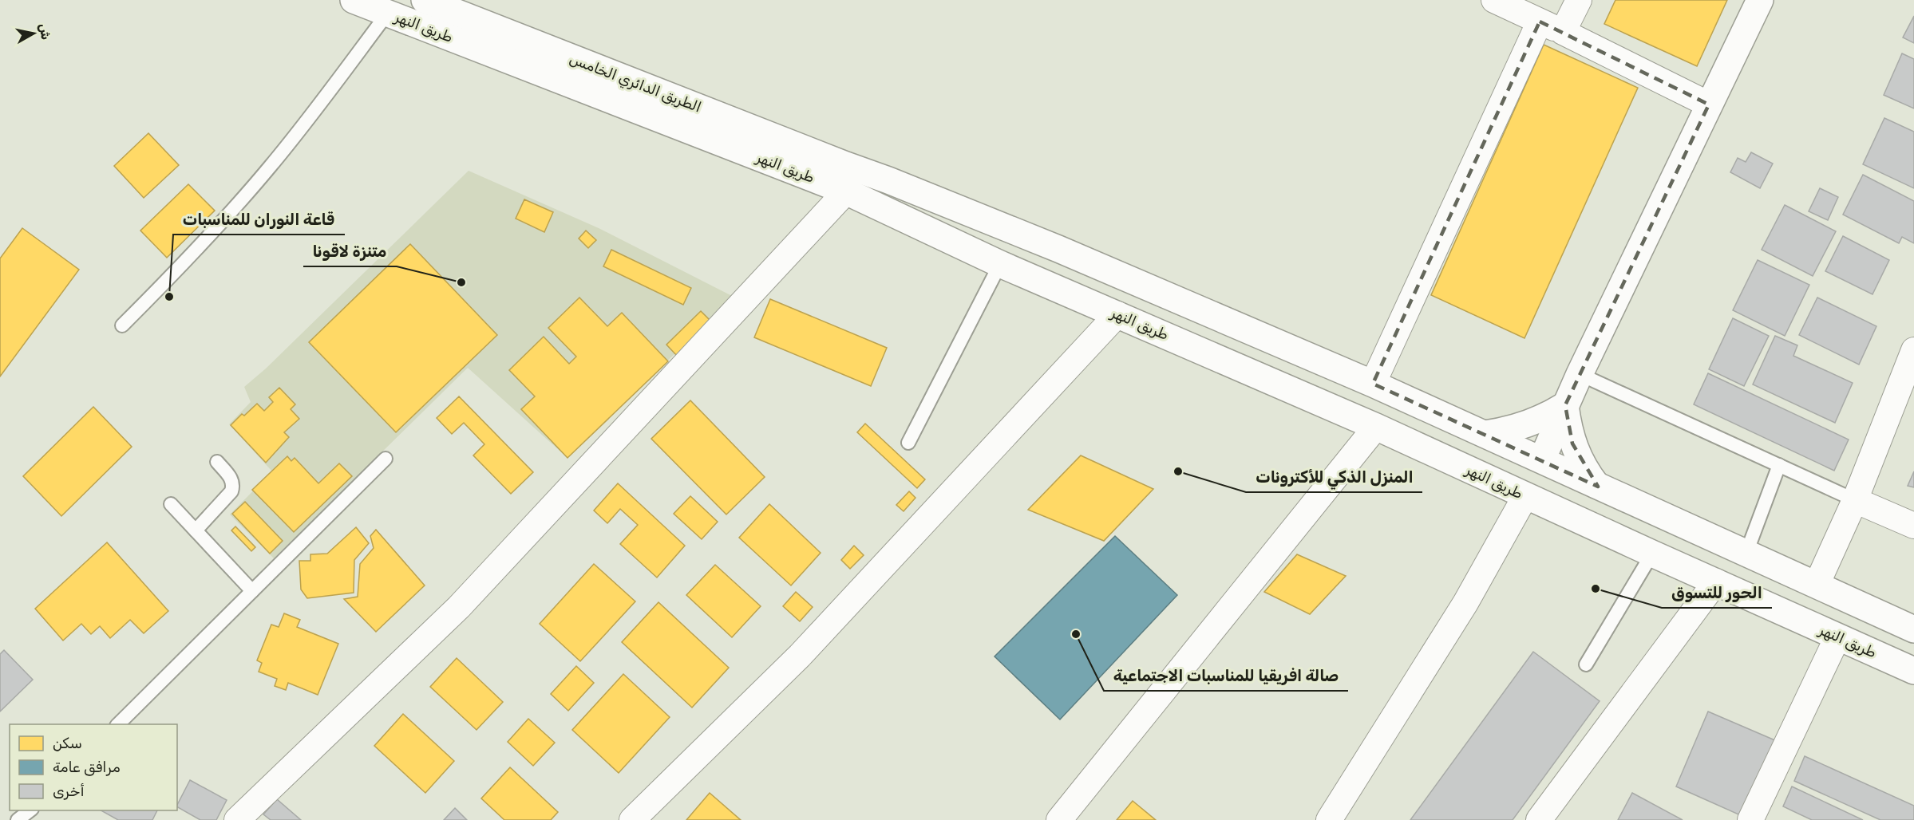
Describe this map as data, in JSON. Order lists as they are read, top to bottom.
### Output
{
  "streets": {
    "main road": ["طريق النهر", "الطريق الدائري الخامس"]
  },
  "places": [
    "متنزة لاقونا",
    "قاعة النوران للمناسبات",
    "المنزل الذكي للأكترونات",
    "الحور للتسوق",
    "صالة افريقيا للمناسبات الاجتماعية"
  ],
  "legend": ["سكن", "مرافق عامة", "أخرى"],
  "north": "right"
}
